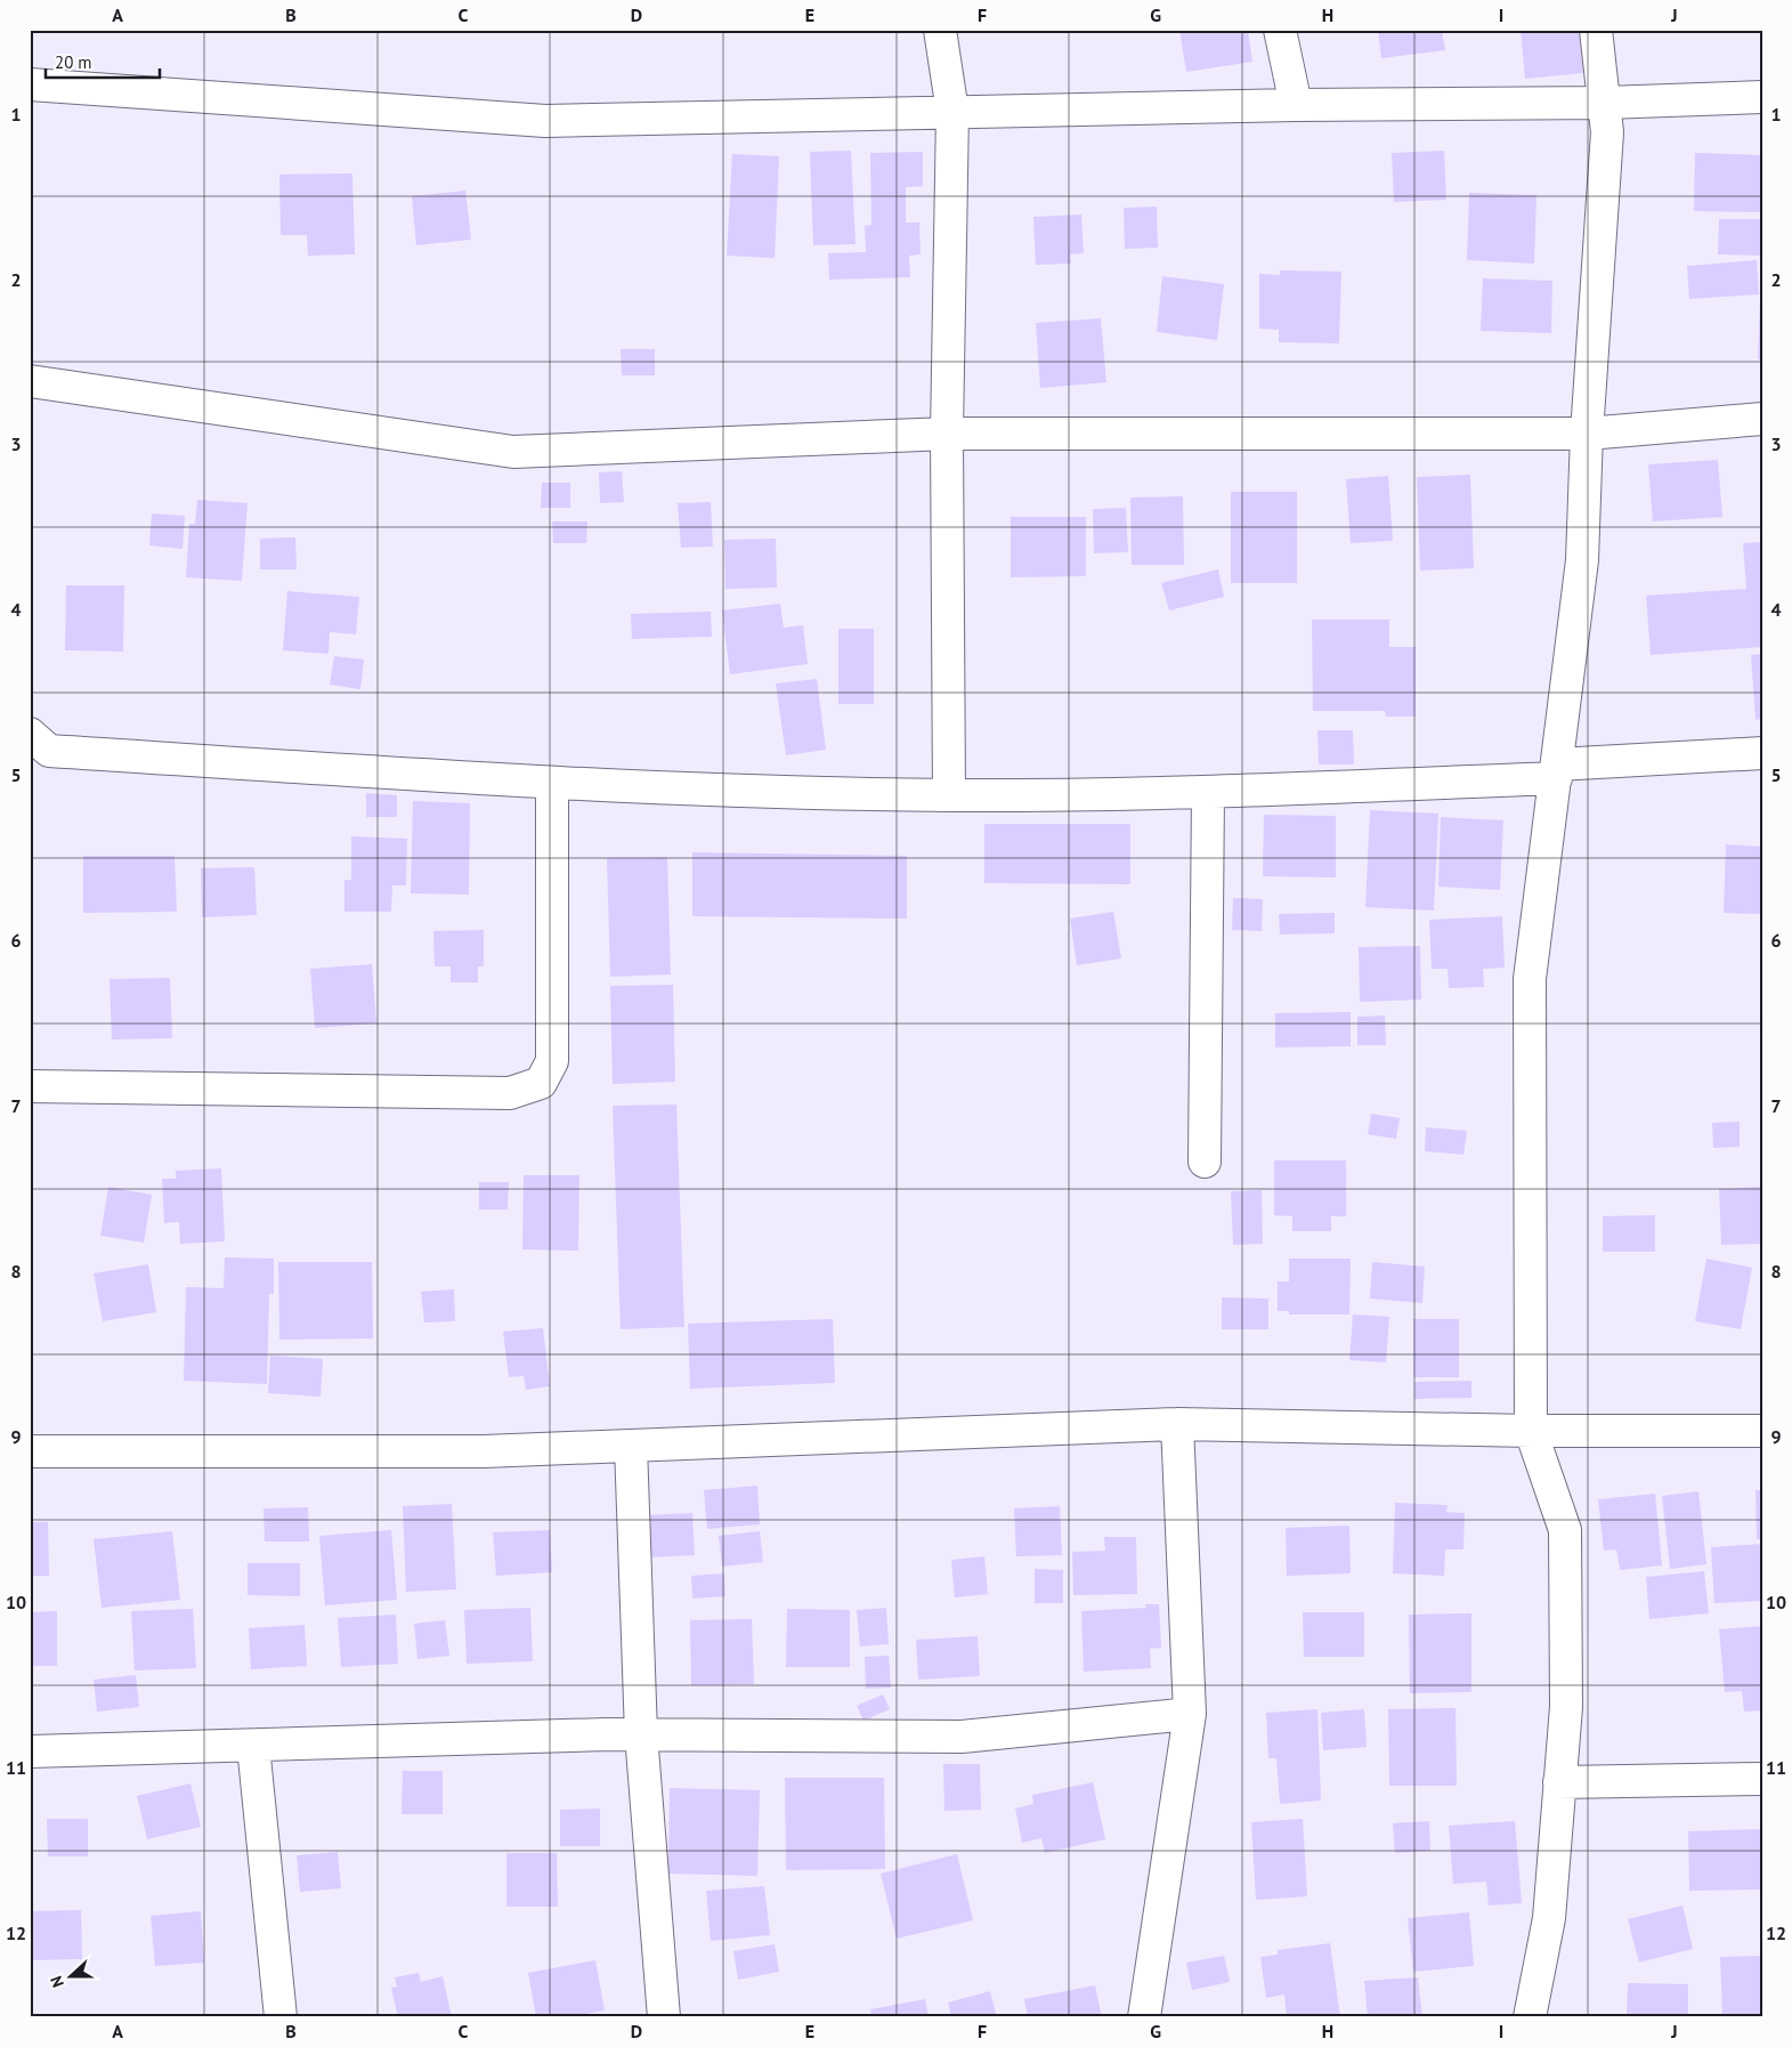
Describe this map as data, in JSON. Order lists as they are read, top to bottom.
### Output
{
  "scale_bar": "20 m",
  "north": "left",
  "grid": {
    "columns": [
      "A",
      "B",
      "C",
      "D",
      "E",
      "F",
      "G",
      "H",
      "I",
      "J"
    ],
    "rows": [
      "1",
      "2",
      "3",
      "4",
      "5",
      "6",
      "7",
      "8",
      "9",
      "10",
      "11",
      "12"
    ]
  }
}
